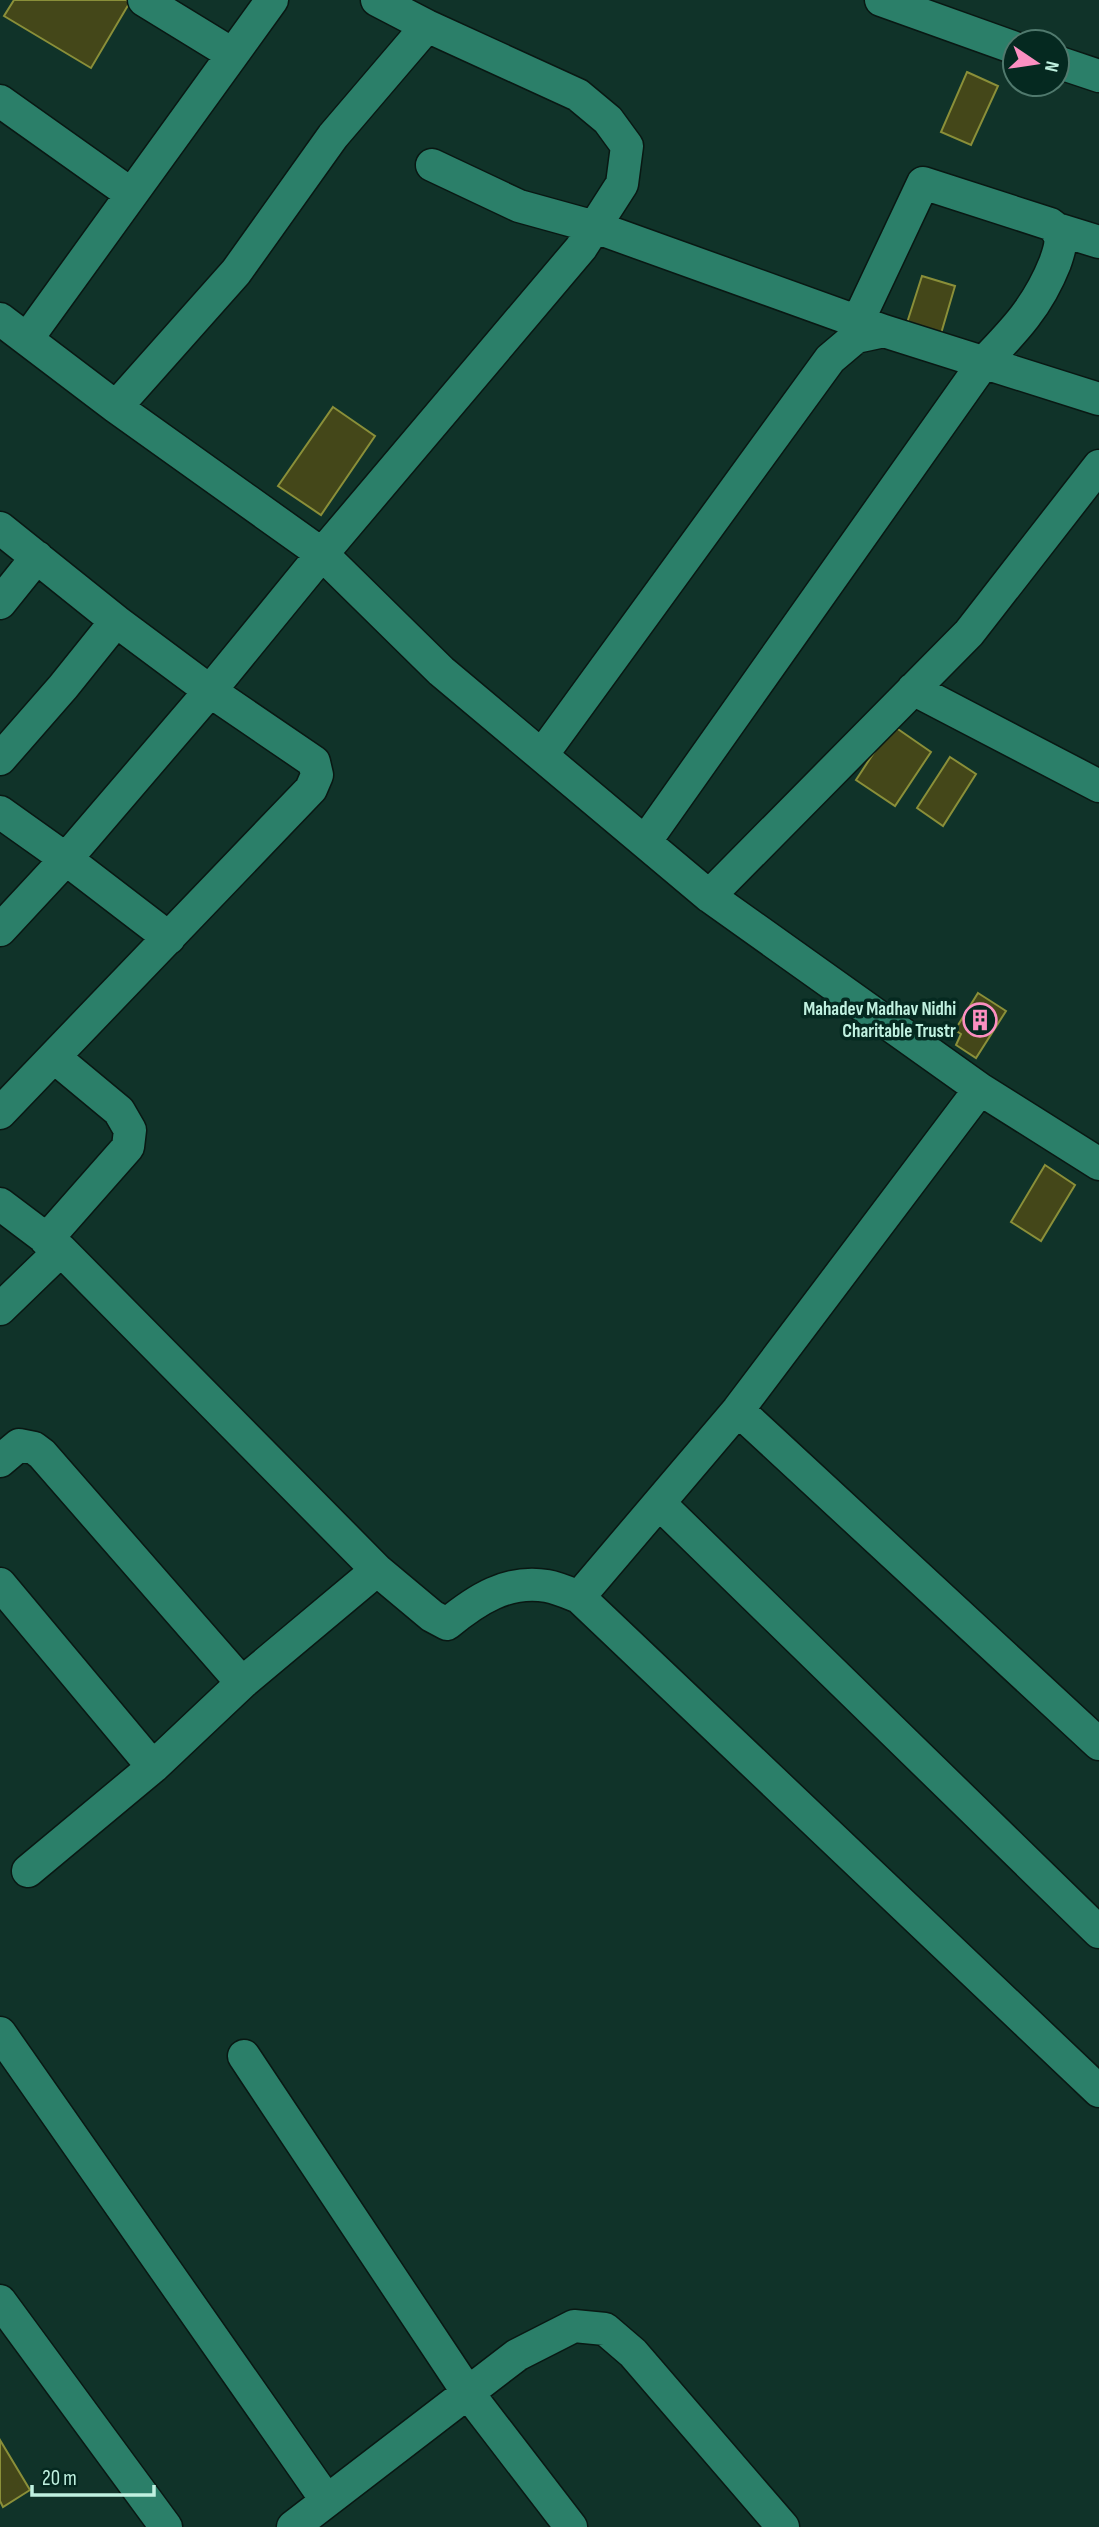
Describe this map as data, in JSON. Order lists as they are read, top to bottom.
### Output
{
  "places": {
    "building": ["Mahadev Madhav Nidhi Charitable Trustr"]
  },
  "scale_bar": "20 m",
  "north": "right"
}
